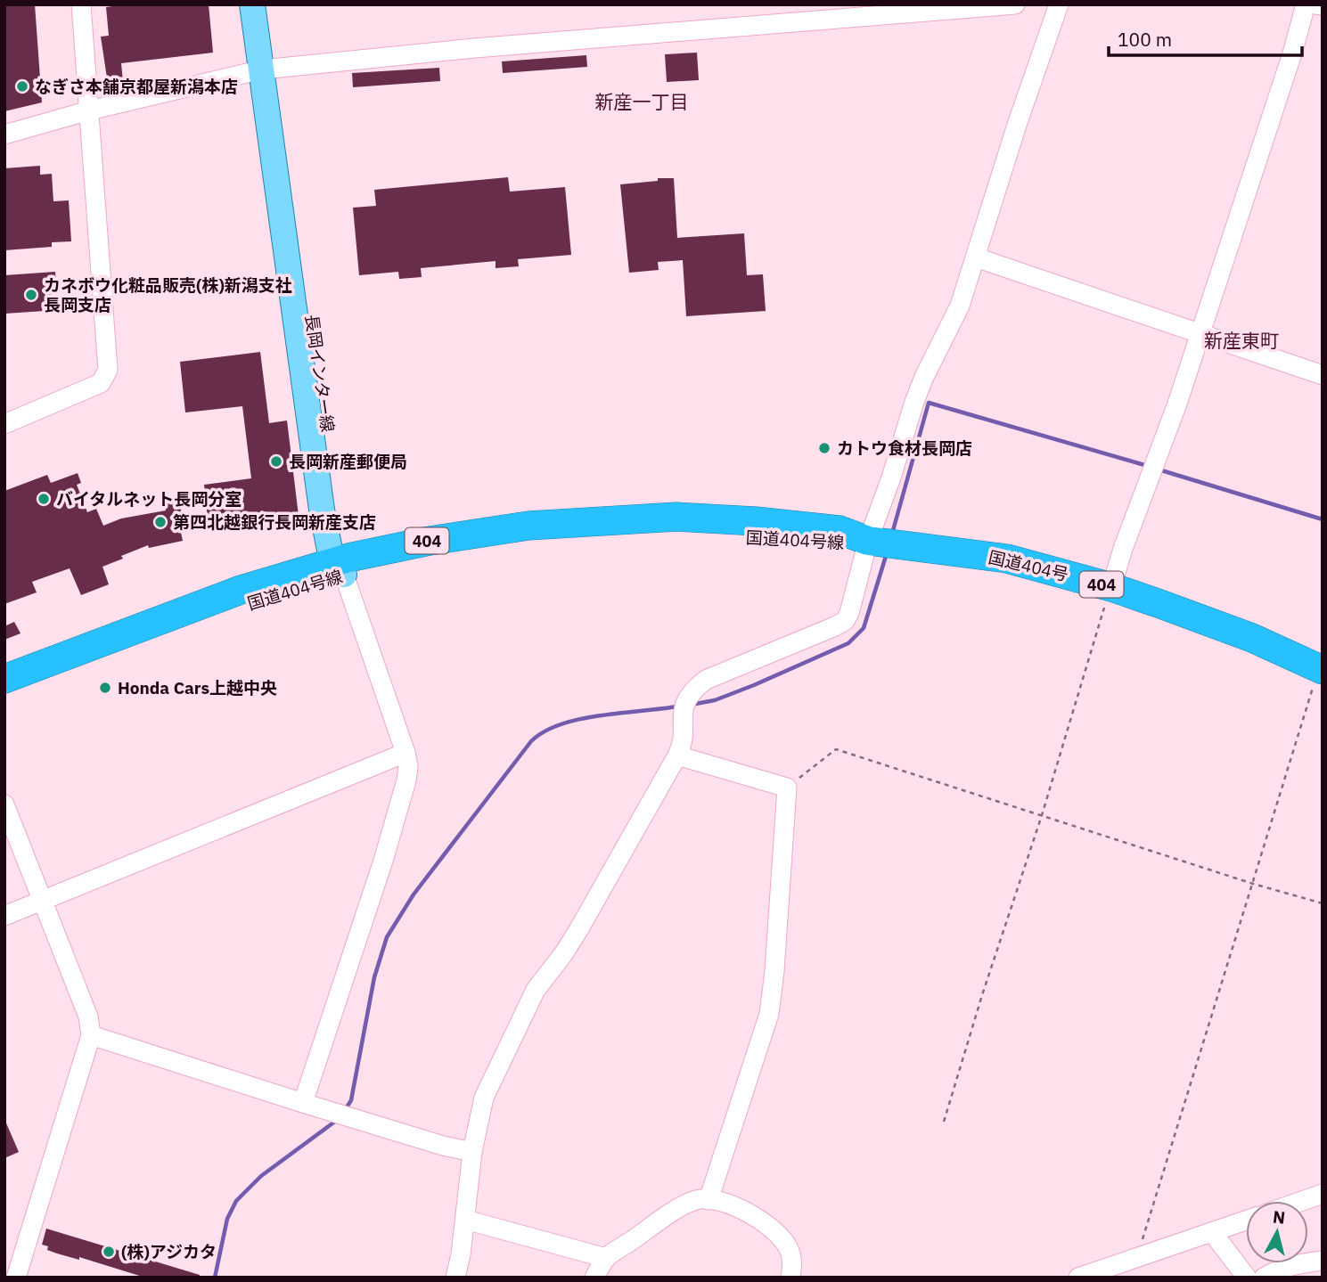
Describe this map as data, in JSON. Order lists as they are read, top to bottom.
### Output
{
  "streets": {
    "highway": ["国道404号線", "404", "国道404号"],
    "main road": ["長岡インター線"]
  },
  "crossings": [
    ["長岡インター線", "国道404号線"],
    ["国道404号線", "国道404号"]
  ],
  "districts": ["新産一丁目", "新産東町"],
  "places": [
    "なぎさ本舗京都屋新潟本店",
    "カネボウ化粧品販売(株)新潟支社 長岡支店",
    "カトウ食材長岡店",
    "長岡新産郵便局",
    "バイタルネット長岡分室",
    "第四北越銀行長岡新産支店",
    "Honda Cars上越中央",
    "(株)アジカタ"
  ],
  "scale_bar": "100 m",
  "north": "top"
}
